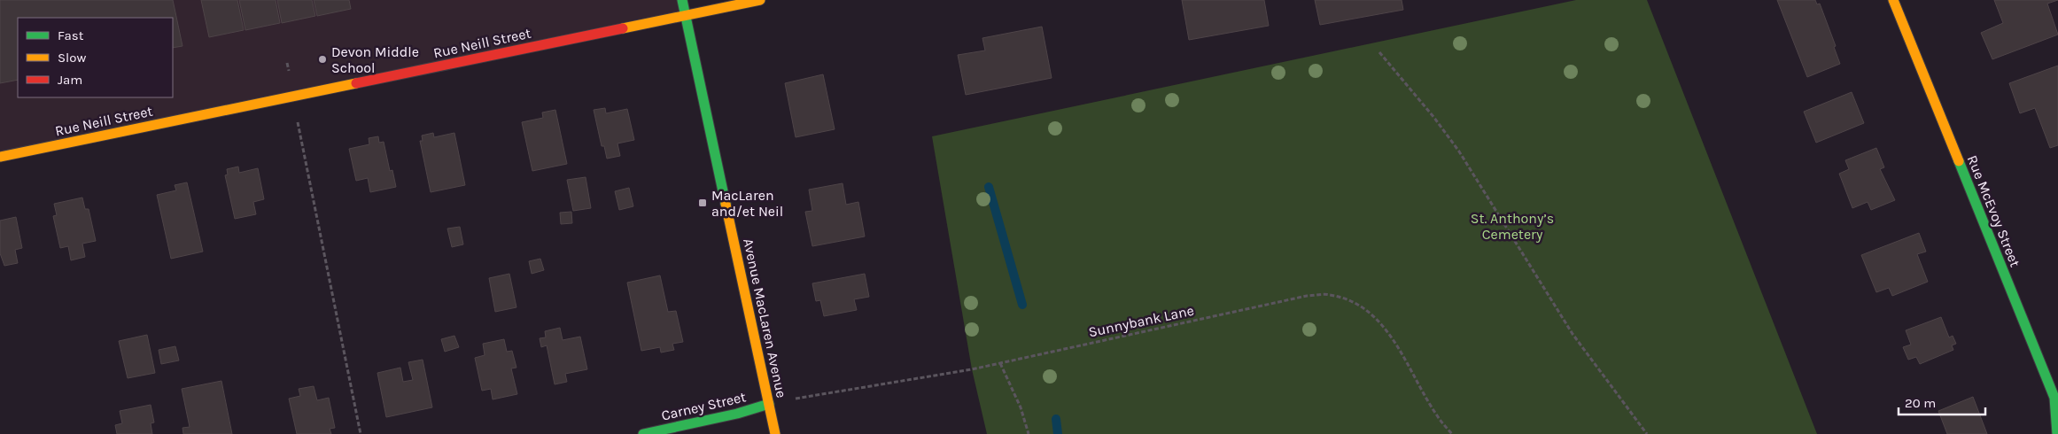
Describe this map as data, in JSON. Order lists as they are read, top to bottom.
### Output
{
  "streets": {
    "street": [
      "Rue Neill Street",
      "Rue McEvoy Street",
      "Avenue MacLaren Avenue",
      "Carney Street"
    ],
    "path": ["Sunnybank Lane"]
  },
  "crossings": [
    ["Rue Neill Street", "Avenue MacLaren Avenue"],
    ["Avenue MacLaren Avenue", "Sunnybank Lane"],
    ["Avenue MacLaren Avenue", "Carney Street"],
    ["Sunnybank Lane", "Carney Street"]
  ],
  "parks": ["St. Anthony’s Cemetery"],
  "places": {
    "other": ["Devon Middle School"],
    "transit": ["MacLaren and/et Neil"]
  },
  "legend": ["Fast", "Slow", "Jam"],
  "scale_bar": "20 m"
}
